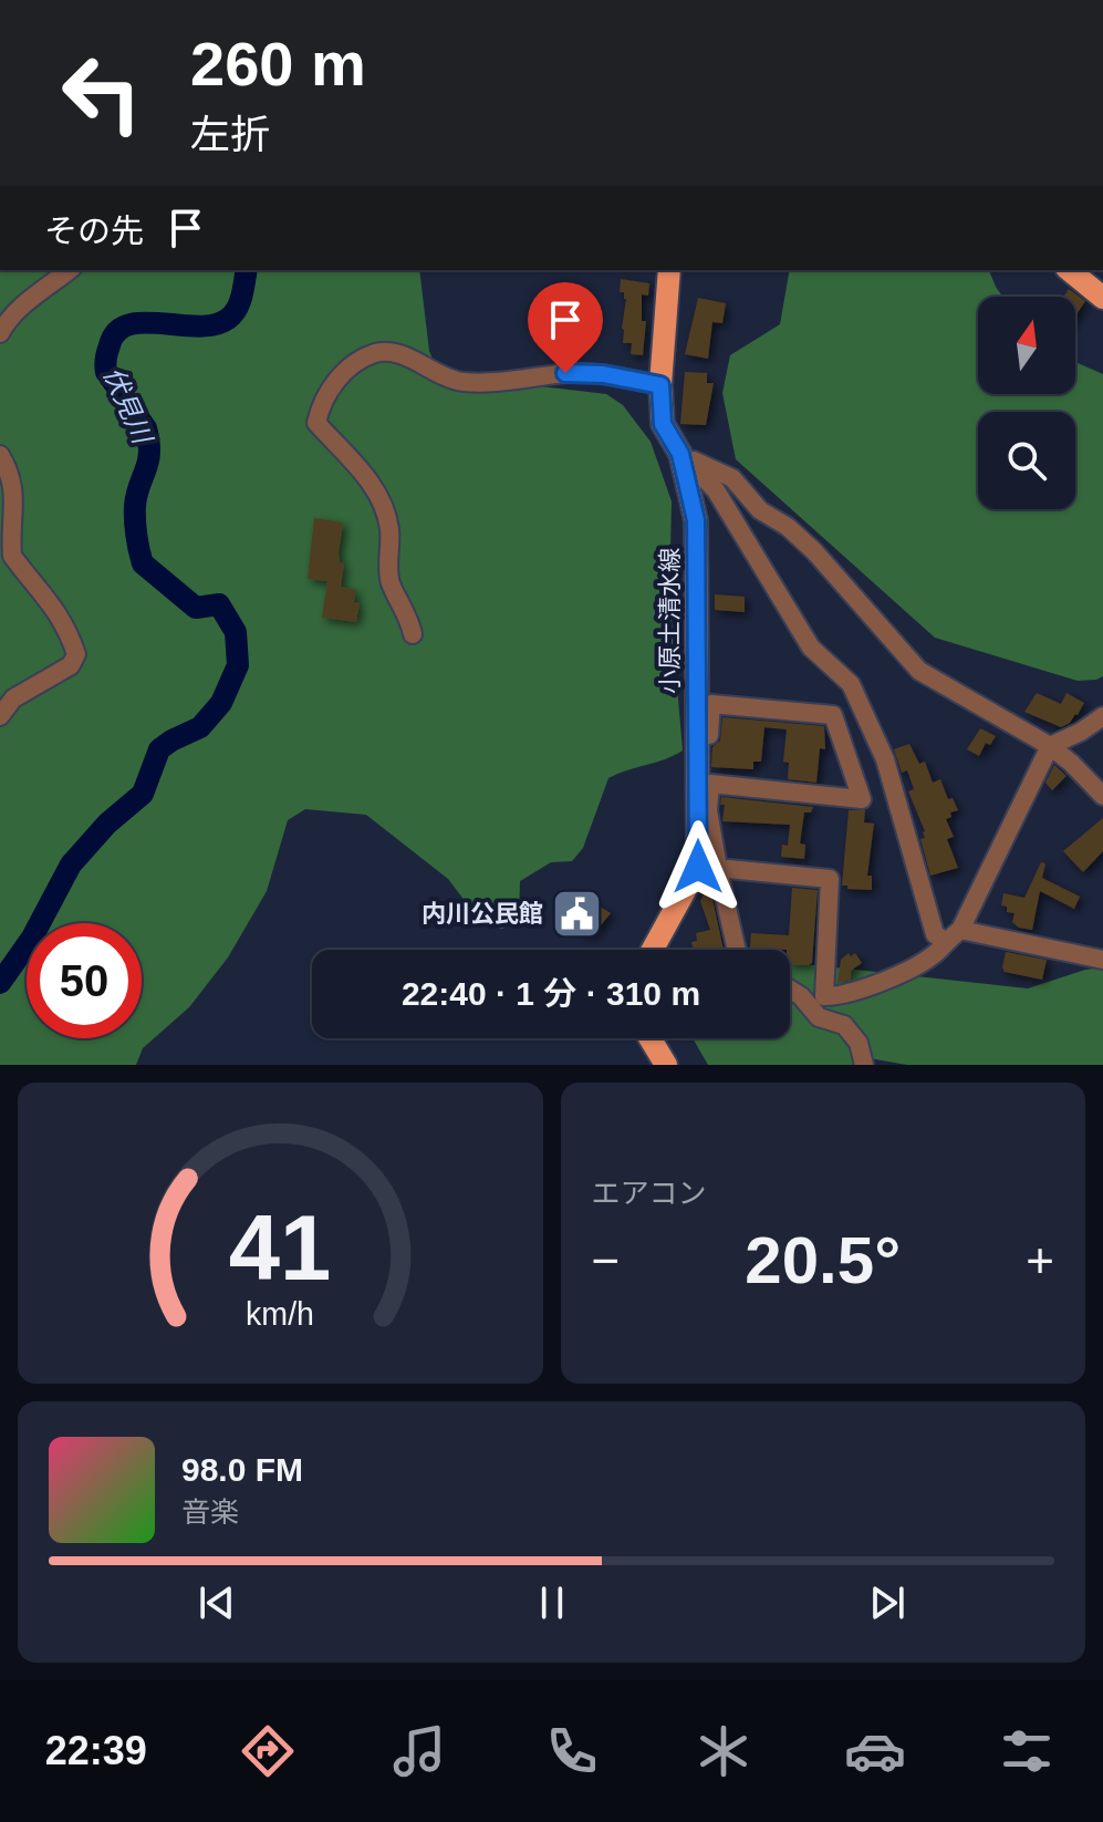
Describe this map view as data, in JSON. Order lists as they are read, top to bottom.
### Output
{
  "streets": {
    "main road": ["小原土清水線"]
  },
  "water": ["伏見川"],
  "places": {
    "public building": ["内川公民館"]
  },
  "north": "top",
  "page": {
    "turn": ["260 m", "左折"],
    "then": "その先",
    "limit": "50",
    "trip": "22:40 · 1 分 · 310 m",
    "tile": "エアコン",
    "heat": ["−", "20.5°", "+"],
    "song": ["98.0 FM", "音楽"],
    "tabs": "22:39",
    "gauge": ["41", "km/h"]
  }
}
